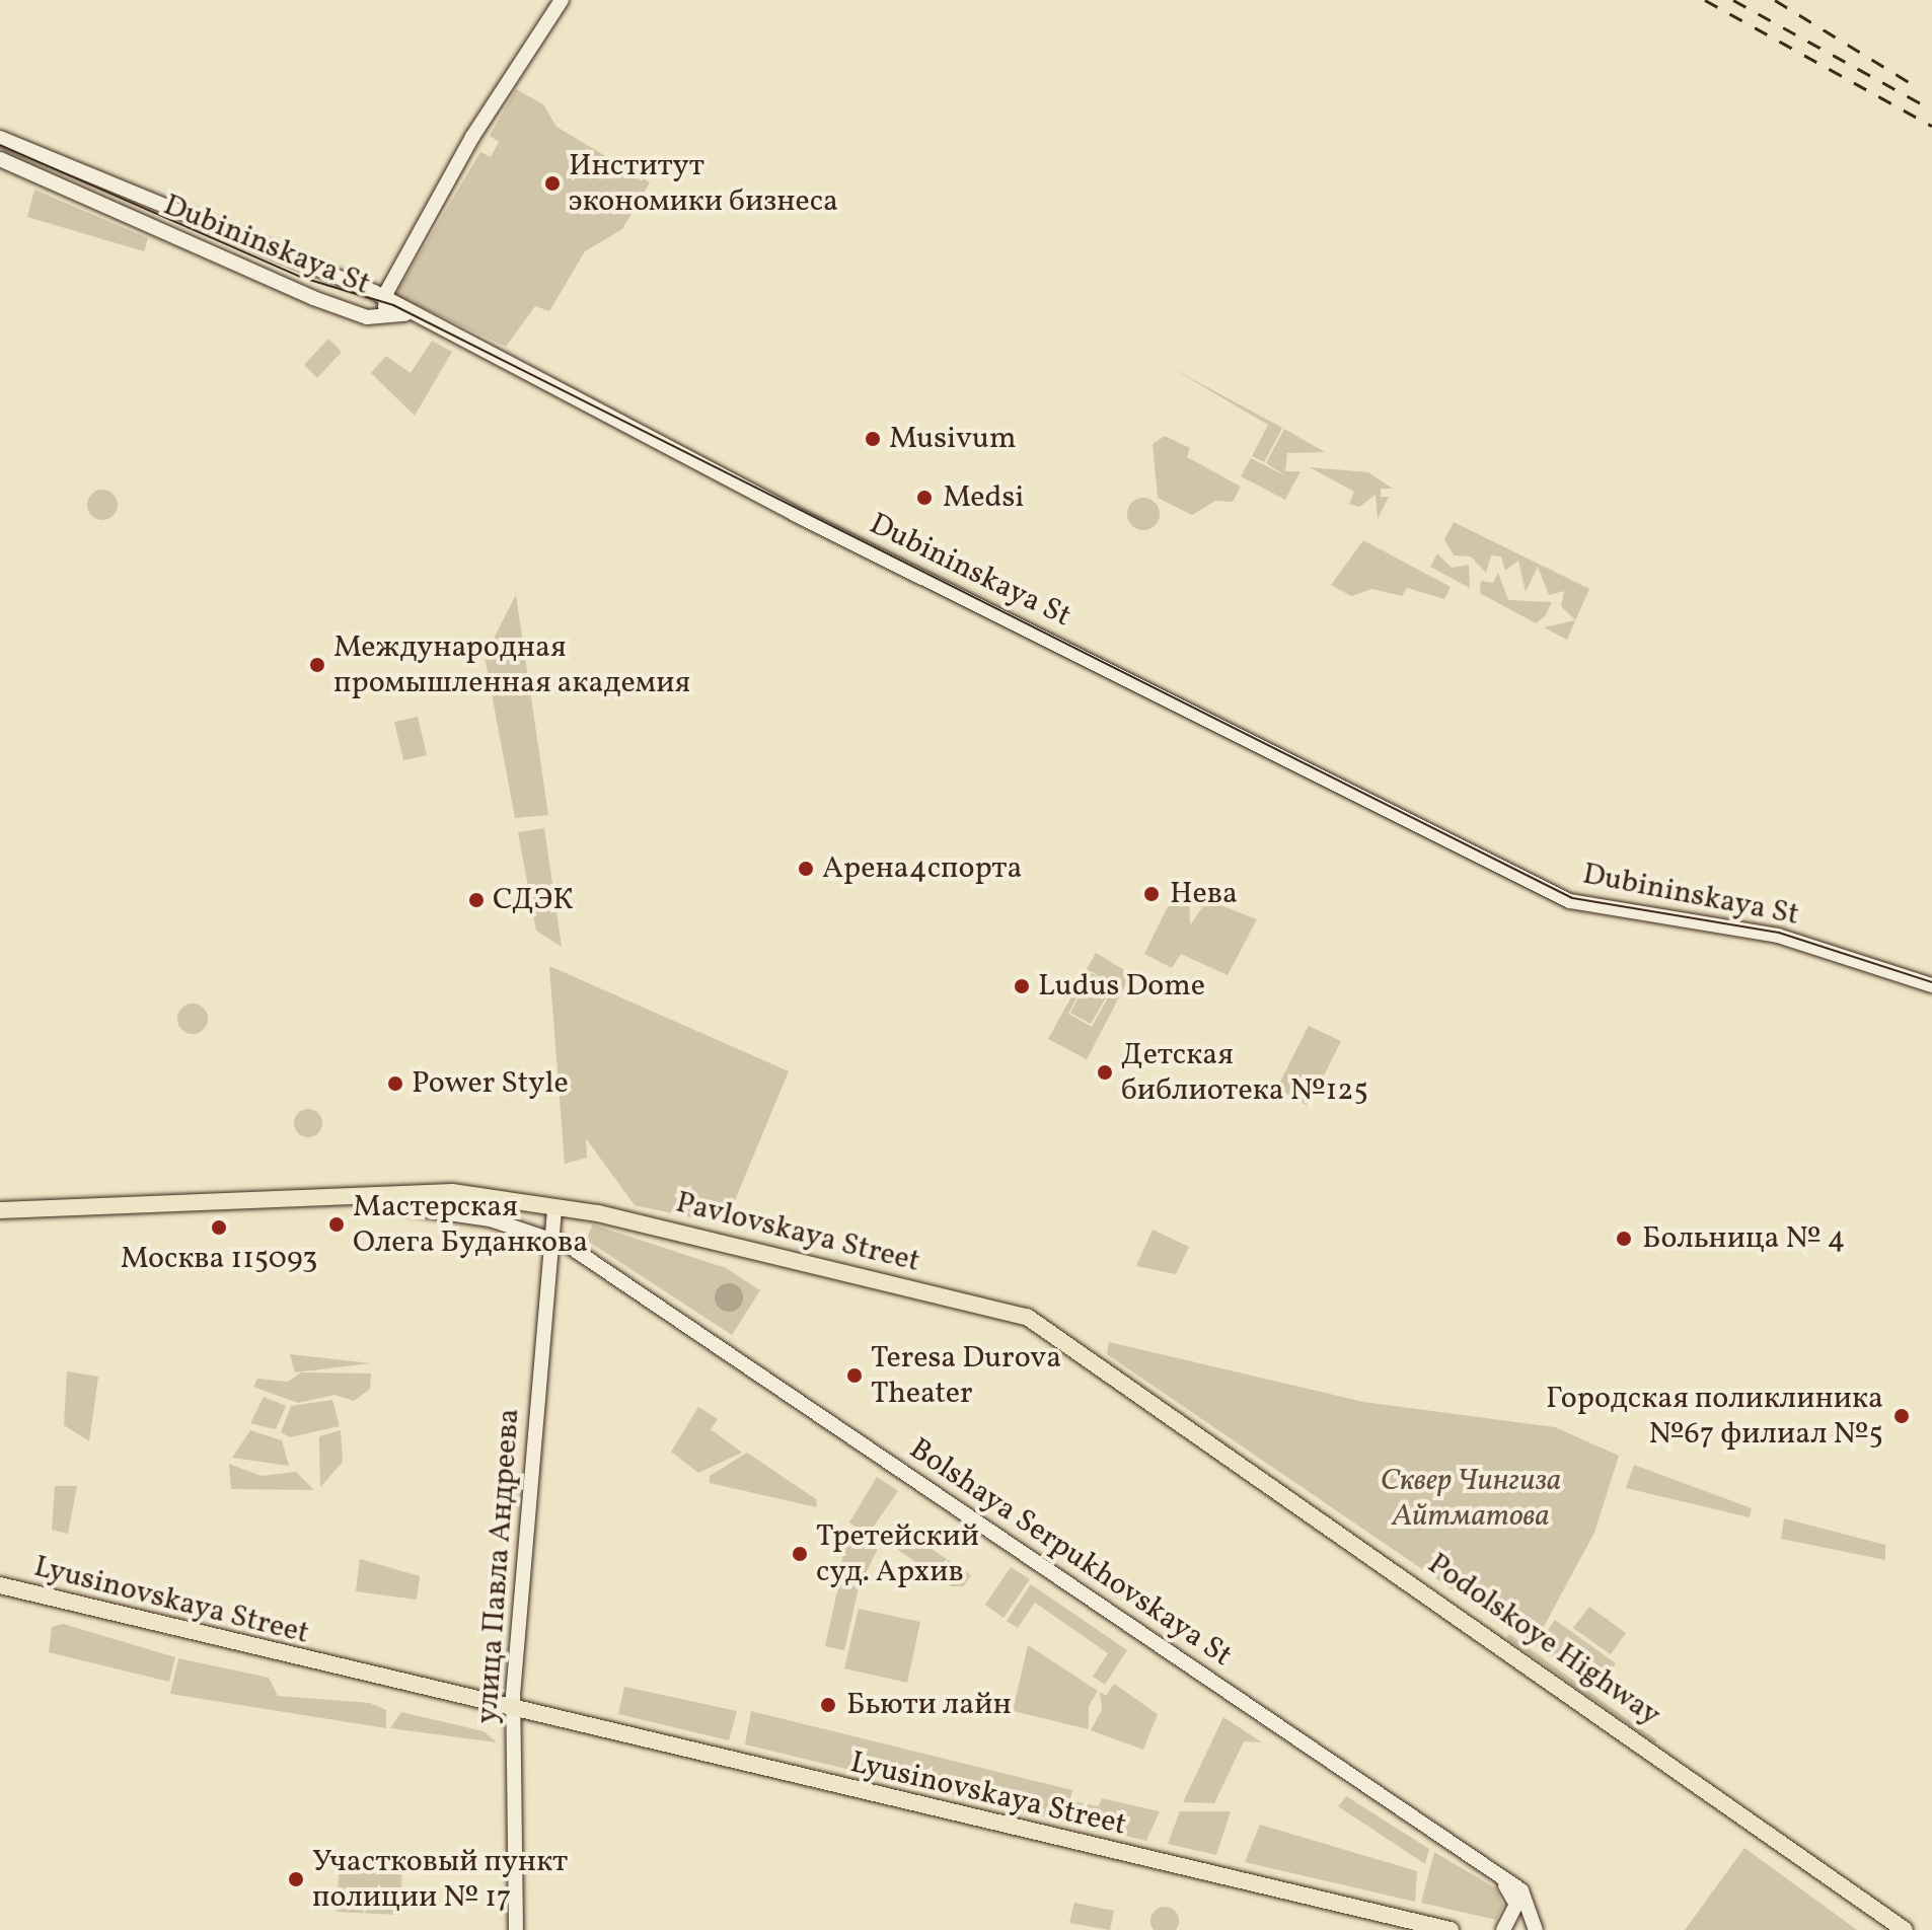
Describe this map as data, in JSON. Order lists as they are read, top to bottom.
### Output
{
  "streets": {
    "main road": ["Pavlovskaya Street", "Lyusinovskaya Street", "Podolskoye Highway"],
    "street": ["Dubininskaya St", "Bolshaya Serpukhovskaya St", "улица Павла Андреева"]
  },
  "crossings": [
    ["Pavlovskaya Street", "улица Павла Андреева"],
    ["Pavlovskaya Street", "Podolskoye Highway"],
    ["Bolshaya Serpukhovskaya St", "улица Павла Андреева"],
    ["улица Павла Андреева", "Lyusinovskaya Street"]
  ],
  "parks": ["Сквер Чингиза Айтматова"],
  "places": [
    "Институт экономики бизнеса",
    "Musivum",
    "Medsi",
    "Международная промышленная академия",
    "Арена4спорта",
    "Нева",
    "СДЭК",
    "Ludus Dome",
    "Детская библиотека №125",
    "Power Style",
    "Мастерская Олега Буданкова",
    "Москва 115093",
    "Больница № 4",
    "Teresa Durova Theater",
    "Городская поликлиника №67 филиал №5",
    "Третейский суд. Архив",
    "Бьюти лайн",
    "Участковый пункт полиции № 17"
  ]
}
